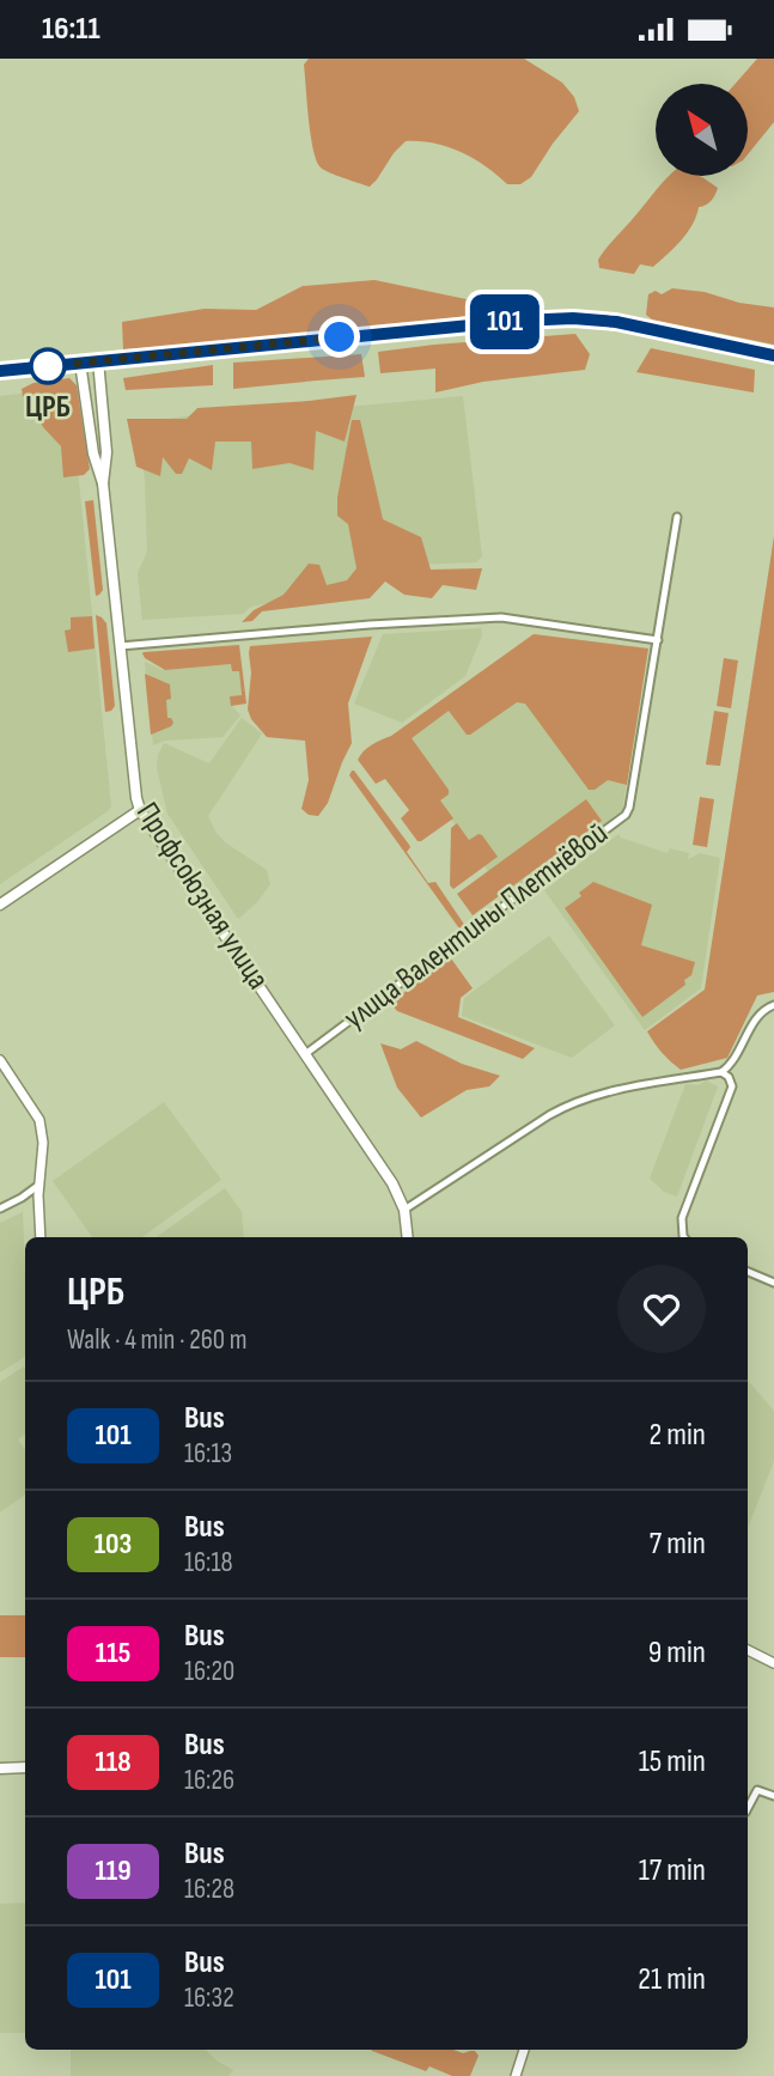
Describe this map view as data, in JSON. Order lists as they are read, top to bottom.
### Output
{
  "streets": {
    "main road": ["Профсоюзная улица"],
    "street": ["улица Валентины Плетнёвой"]
  },
  "crossings": [
    ["Профсоюзная улица", "улица Валентины Плетнёвой"]
  ],
  "places": ["ЦРБ"],
  "lines": ["bus line 101"],
  "north": "top left",
  "page": {
    "status": "16:11",
    "on_map": "101",
    "heading": ["ЦРБ", "Walk · 4 min · 260 m"],
    "list": [
      {
        "mark": "101",
        "name": "Bus",
        "note": "16:13",
        "value": "2 min"
      },
      {
        "mark": "103",
        "name": "Bus",
        "note": "16:18",
        "value": "7 min"
      },
      {
        "mark": "115",
        "name": "Bus",
        "note": "16:20",
        "value": "9 min"
      },
      {
        "mark": "118",
        "name": "Bus",
        "note": "16:26",
        "value": "15 min"
      },
      {
        "mark": "119",
        "name": "Bus",
        "note": "16:28",
        "value": "17 min"
      },
      {
        "mark": "101",
        "name": "Bus",
        "note": "16:32",
        "value": "21 min"
      }
    ]
  }
}
